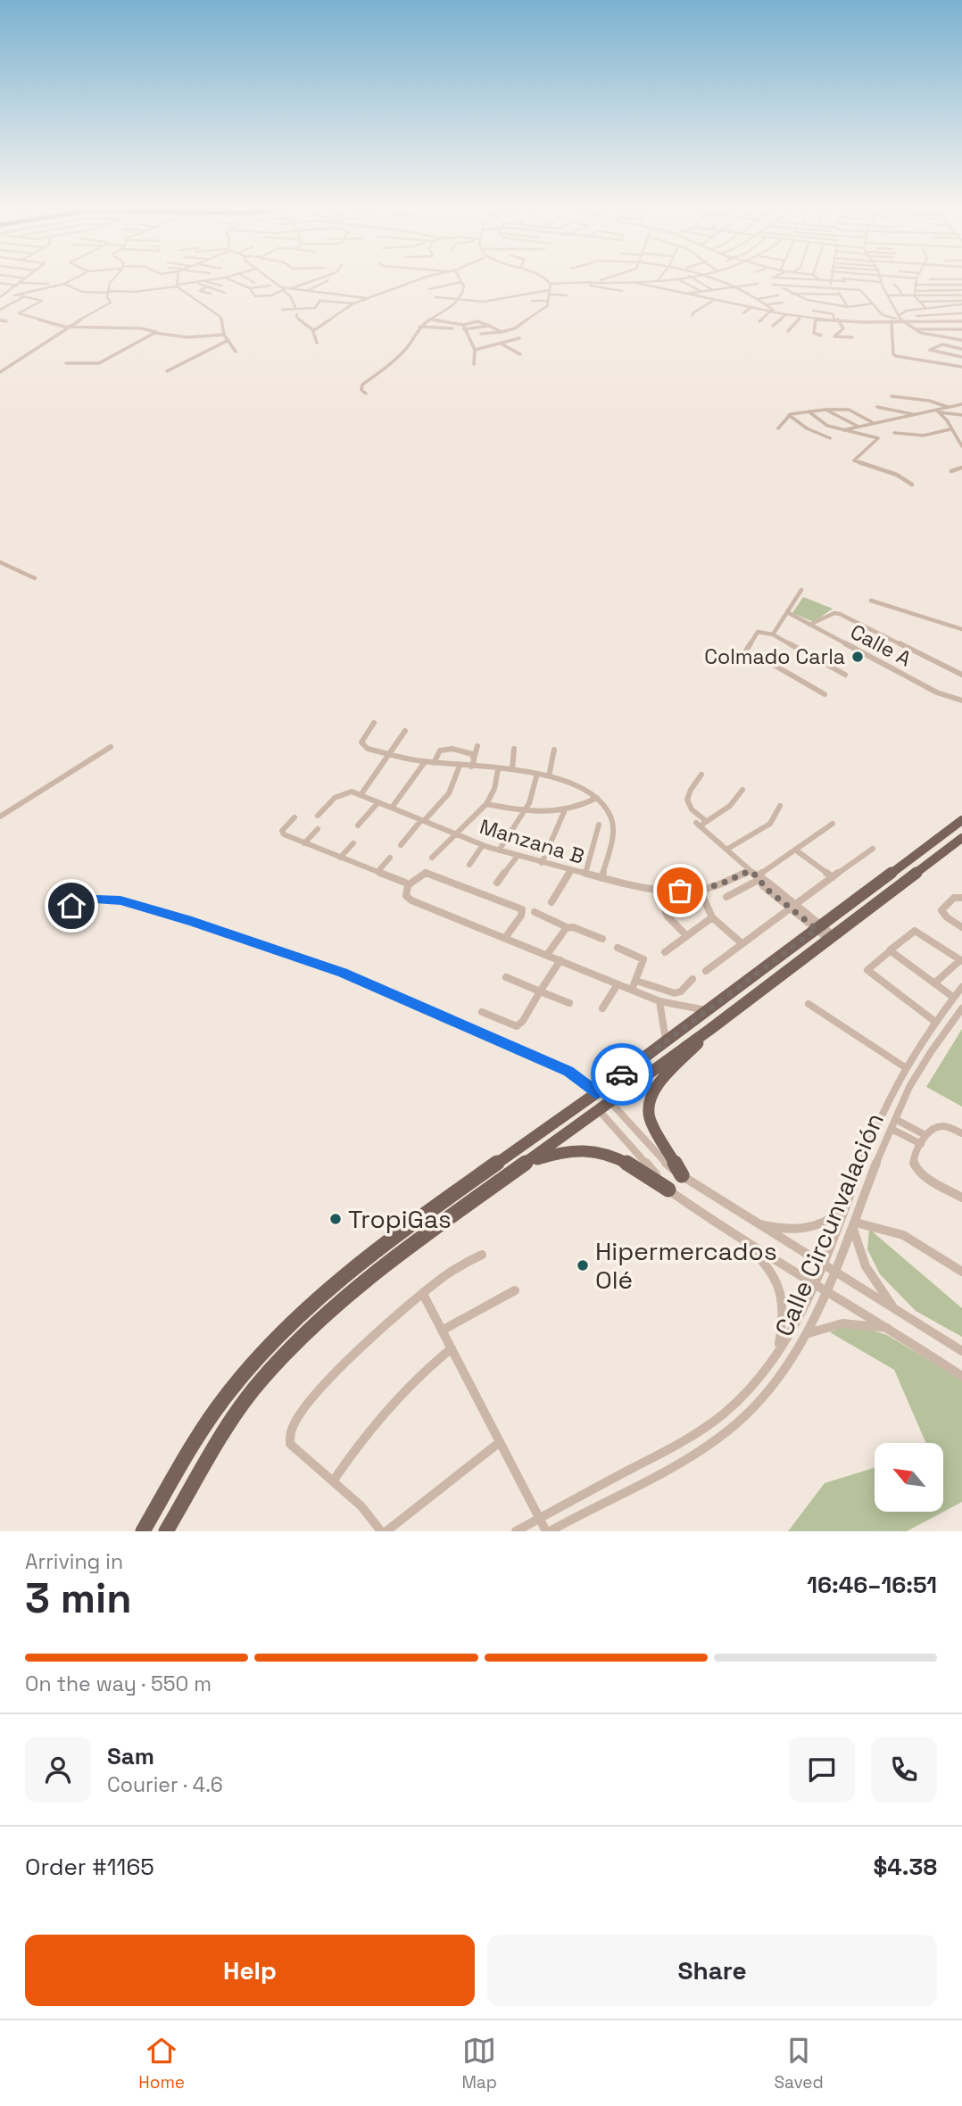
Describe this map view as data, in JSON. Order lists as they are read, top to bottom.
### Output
{
  "streets": {
    "street": ["Calle A", "Manzana B", "Calle Circunvalación"]
  },
  "places": ["Colmado Carla", "TropiGas", "Hipermercados Olé"],
  "north": "top left",
  "page": {
    "heading": ["3 min", "Arriving in", "16:46–16:51"],
    "panel": [
      "Sam",
      "Courier · 4.6",
      "Order #1165",
      "$4.38"
    ],
    "bar": "On the way · 550 m",
    "buttons": ["Help", "Share"],
    "tabs": ["Home", "Map", "Saved"]
  }
}
